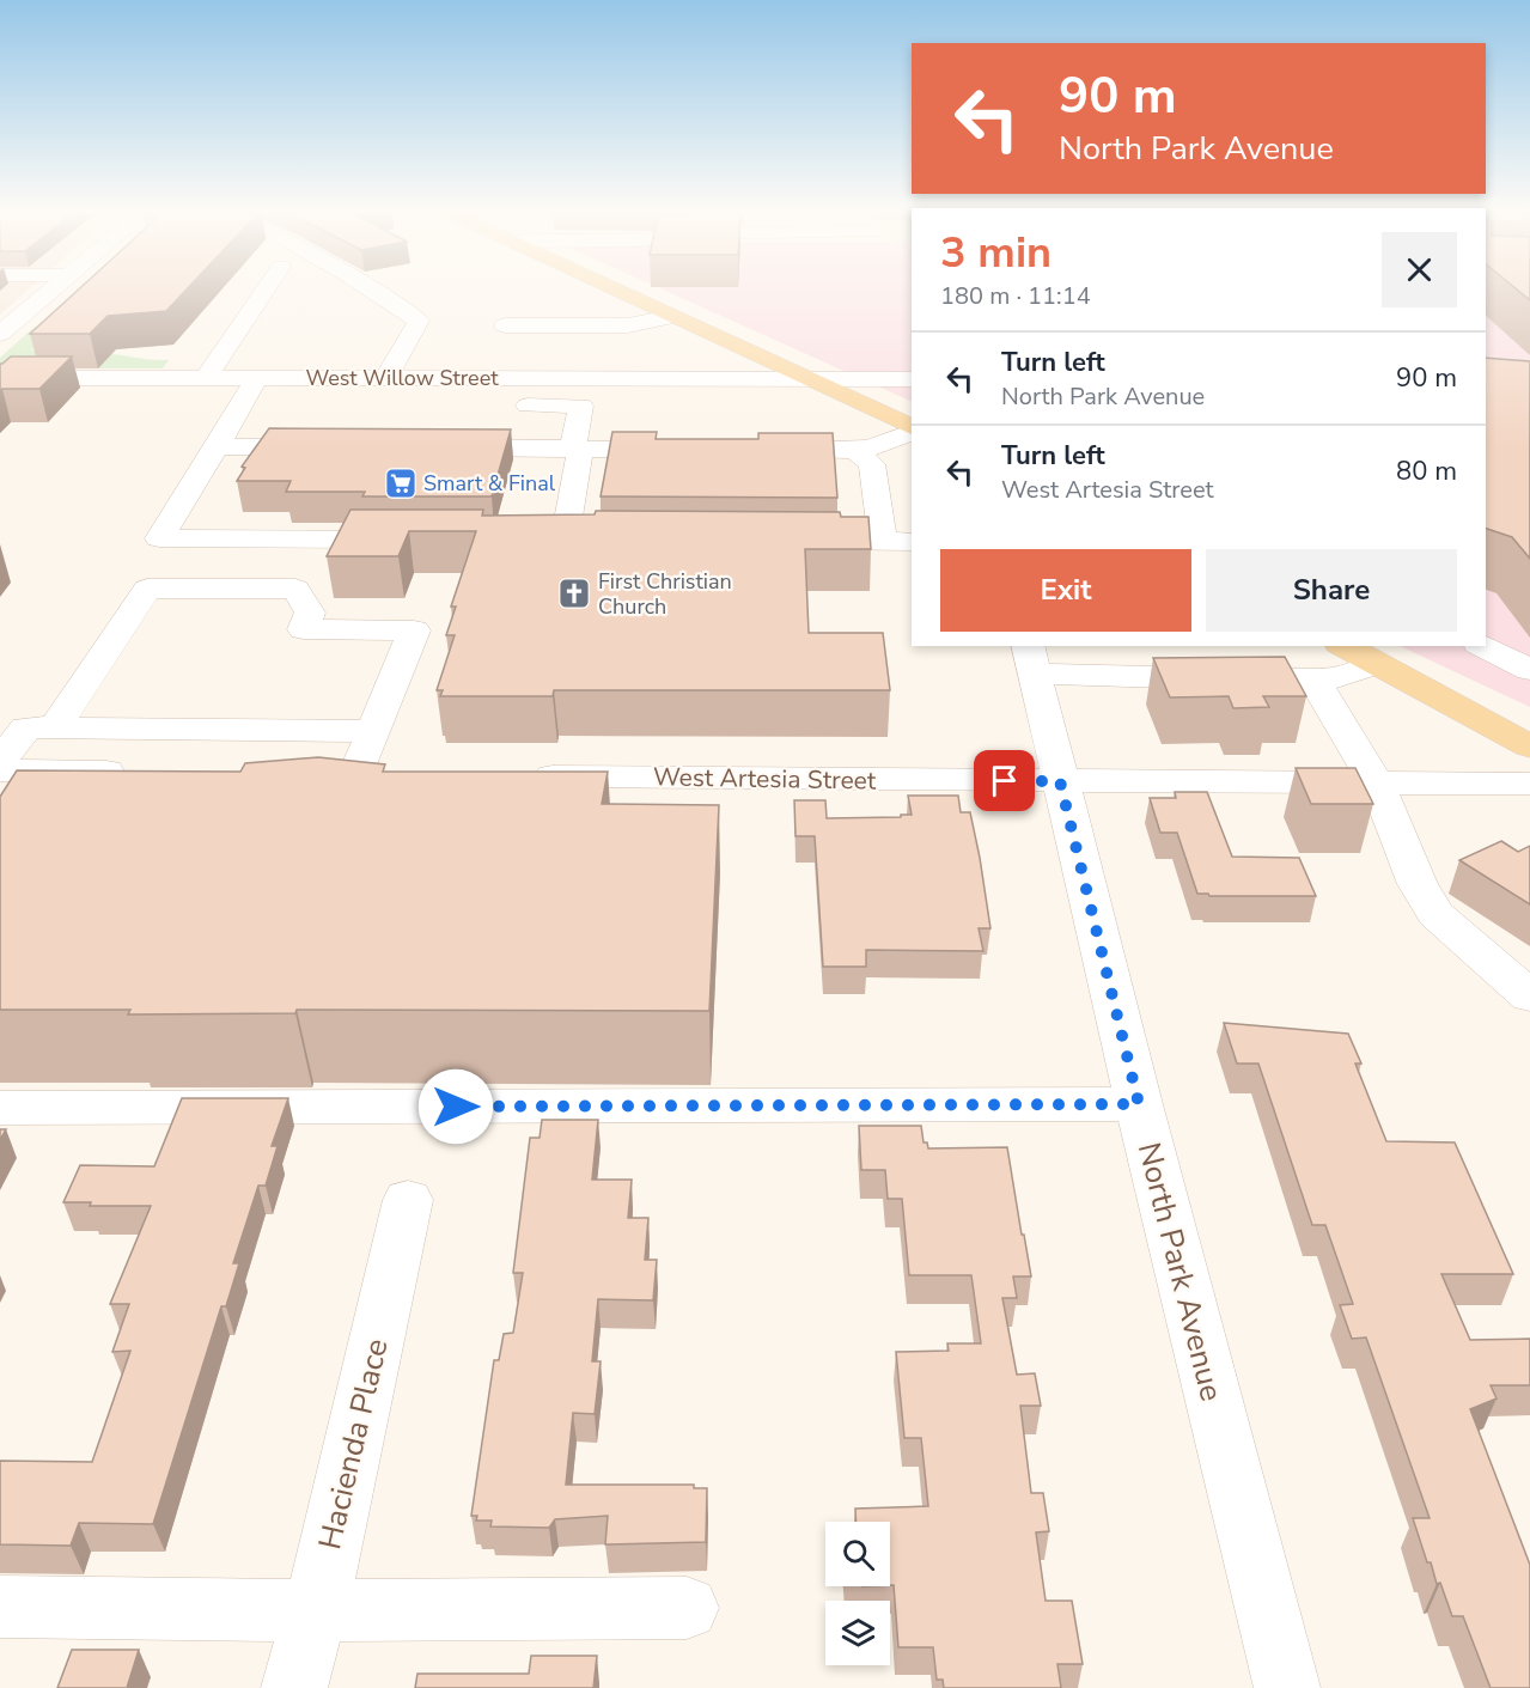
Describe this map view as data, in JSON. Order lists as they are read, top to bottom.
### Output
{
  "streets": {
    "street": [
      "West Willow Street",
      "West Artesia Street",
      "North Park Avenue",
      "Hacienda Place"
    ]
  },
  "crossings": [
    ["West Artesia Street", "North Park Avenue"]
  ],
  "places": {
    "supermarket": ["Smart & Final"],
    "church": ["First Christian Church"]
  },
  "page": {
    "turn": ["90 m", "North Park Avenue"],
    "heading": ["3 min", "180 m · 11:14"],
    "list": [
      {
        "name": "Turn left",
        "note": "North Park Avenue",
        "value": "90 m"
      },
      {
        "name": "Turn left",
        "note": "West Artesia Street",
        "value": "80 m"
      }
    ],
    "buttons": ["Exit", "Share"]
  }
}
